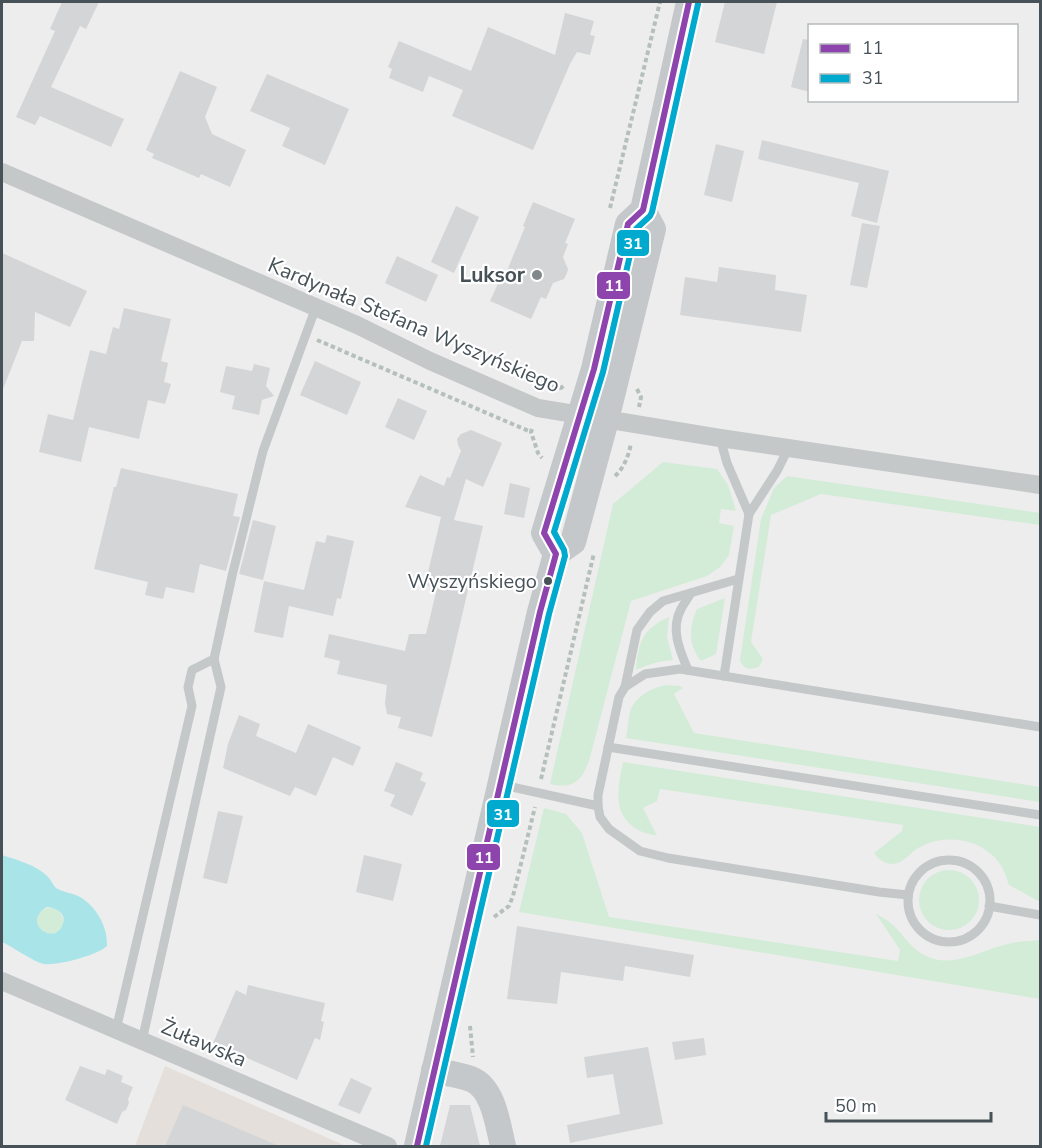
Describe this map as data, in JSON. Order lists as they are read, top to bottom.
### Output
{
  "streets": {
    "street": ["Kardynała Stefana Wyszyńskiego", "Żuławska"]
  },
  "places": ["Luksor", "Wyszyńskiego"],
  "lines": ["transit line 11", "transit line 31"],
  "legend": ["11", "31"],
  "scale_bar": "50 m"
}
